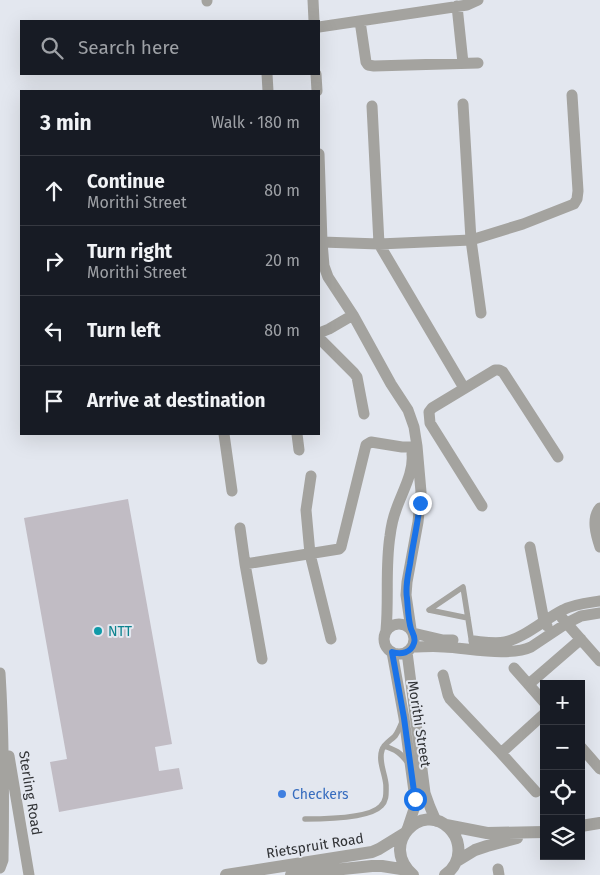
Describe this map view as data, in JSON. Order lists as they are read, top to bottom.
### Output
{
  "streets": {
    "street": ["Morithi Street", "Sterling Road", "Rietspruit Road"]
  },
  "crossings": [
    ["Morithi Street", "Rietspruit Road"]
  ],
  "places": ["NTT", "Checkers"],
  "page": {
    "search": "Search here",
    "heading": ["3 min", "Walk · 180 m"],
    "list": [
      ["Continue", "Morithi Street", "80 m"],
      ["Turn right", "Morithi Street", "20 m"],
      ["Turn left", "80 m"],
      "Arrive at destination"
    ],
    "map_buttons": ["+", "−"]
  }
}
